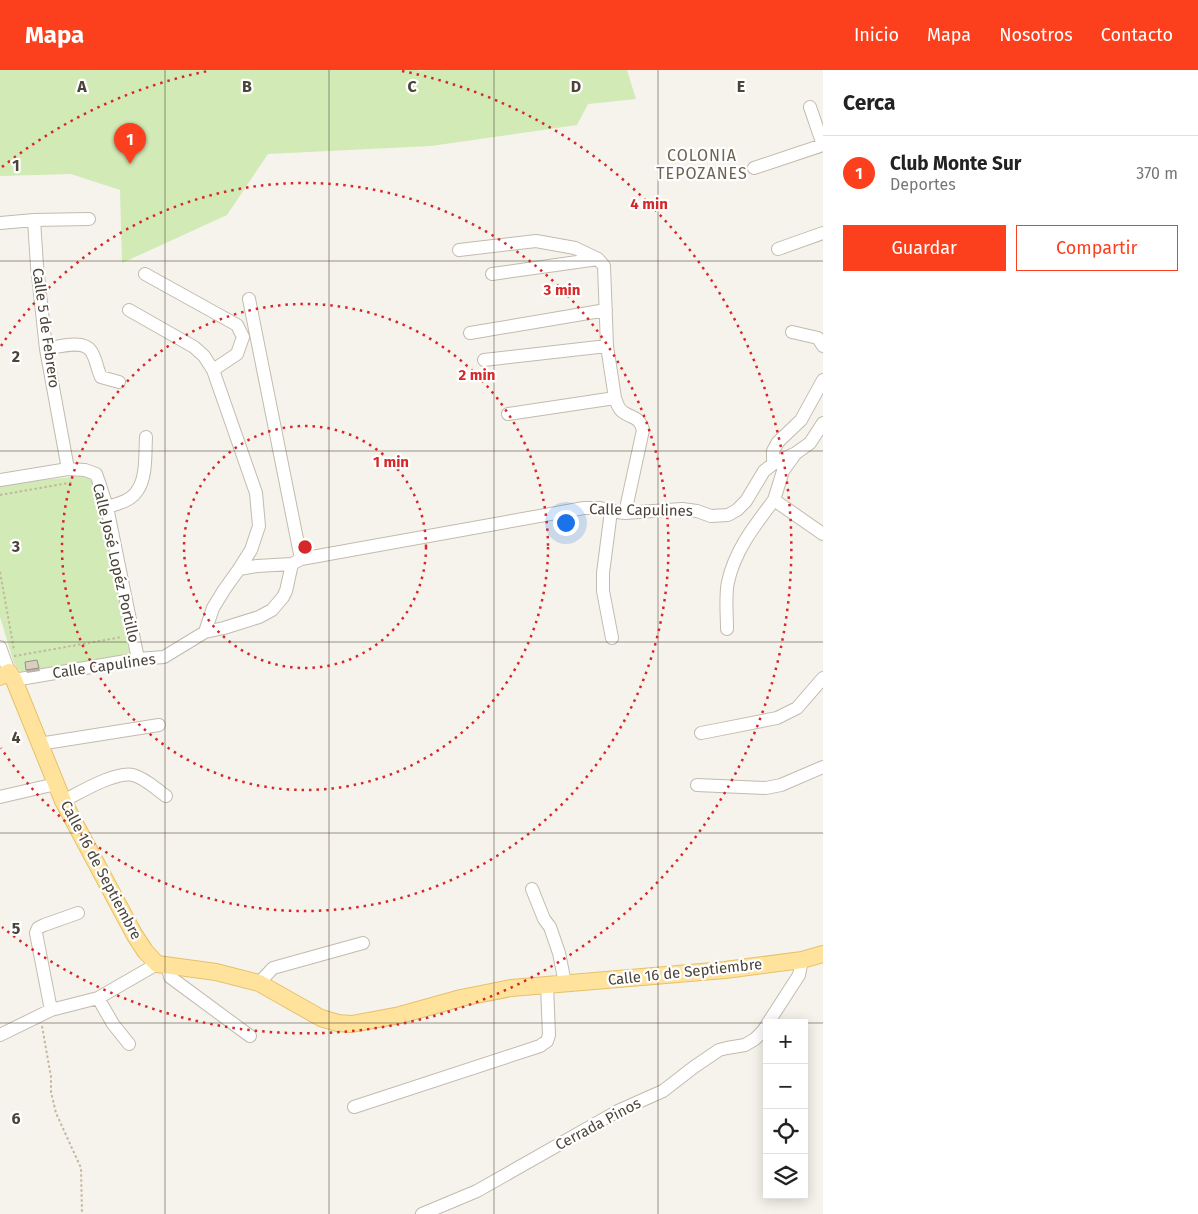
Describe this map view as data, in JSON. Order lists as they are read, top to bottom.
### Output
{
  "streets": {
    "main road": ["Calle 16 de Septiembre"],
    "street": [
      "Calle 5 de Febrero",
      "Calle Capulines",
      "Calle José Lopéz Portillo",
      "Cerrada Pinos"
    ]
  },
  "crossings": [
    ["Calle 5 de Febrero", "Calle José Lopéz Portillo"],
    ["Calle Capulines", "Calle José Lopéz Portillo"],
    ["Calle Capulines", "Calle 16 de Septiembre"],
    ["Calle 16 de Septiembre", "Cerrada Pinos"]
  ],
  "districts": ["COLONIA TEPOZANES"],
  "page": {
    "header": "Mapa",
    "nav": [
      "Inicio",
      "Mapa",
      "Nosotros",
      "Contacto"
    ],
    "heading": "Cerca",
    "pins": "1",
    "list": [
      {
        "mark": "1",
        "name": "Club Monte Sur",
        "note": "Deportes",
        "value": "370 m"
      }
    ],
    "buttons": ["Guardar", "Compartir"],
    "map_buttons": ["+", "−"]
  },
  "grid": {
    "columns": [
      "A",
      "B",
      "C",
      "D",
      "E"
    ],
    "rows": [
      "1",
      "2",
      "3",
      "4",
      "5",
      "6"
    ]
  },
  "rings": [
    "4 min",
    "3 min",
    "2 min",
    "1 min"
  ]
}
